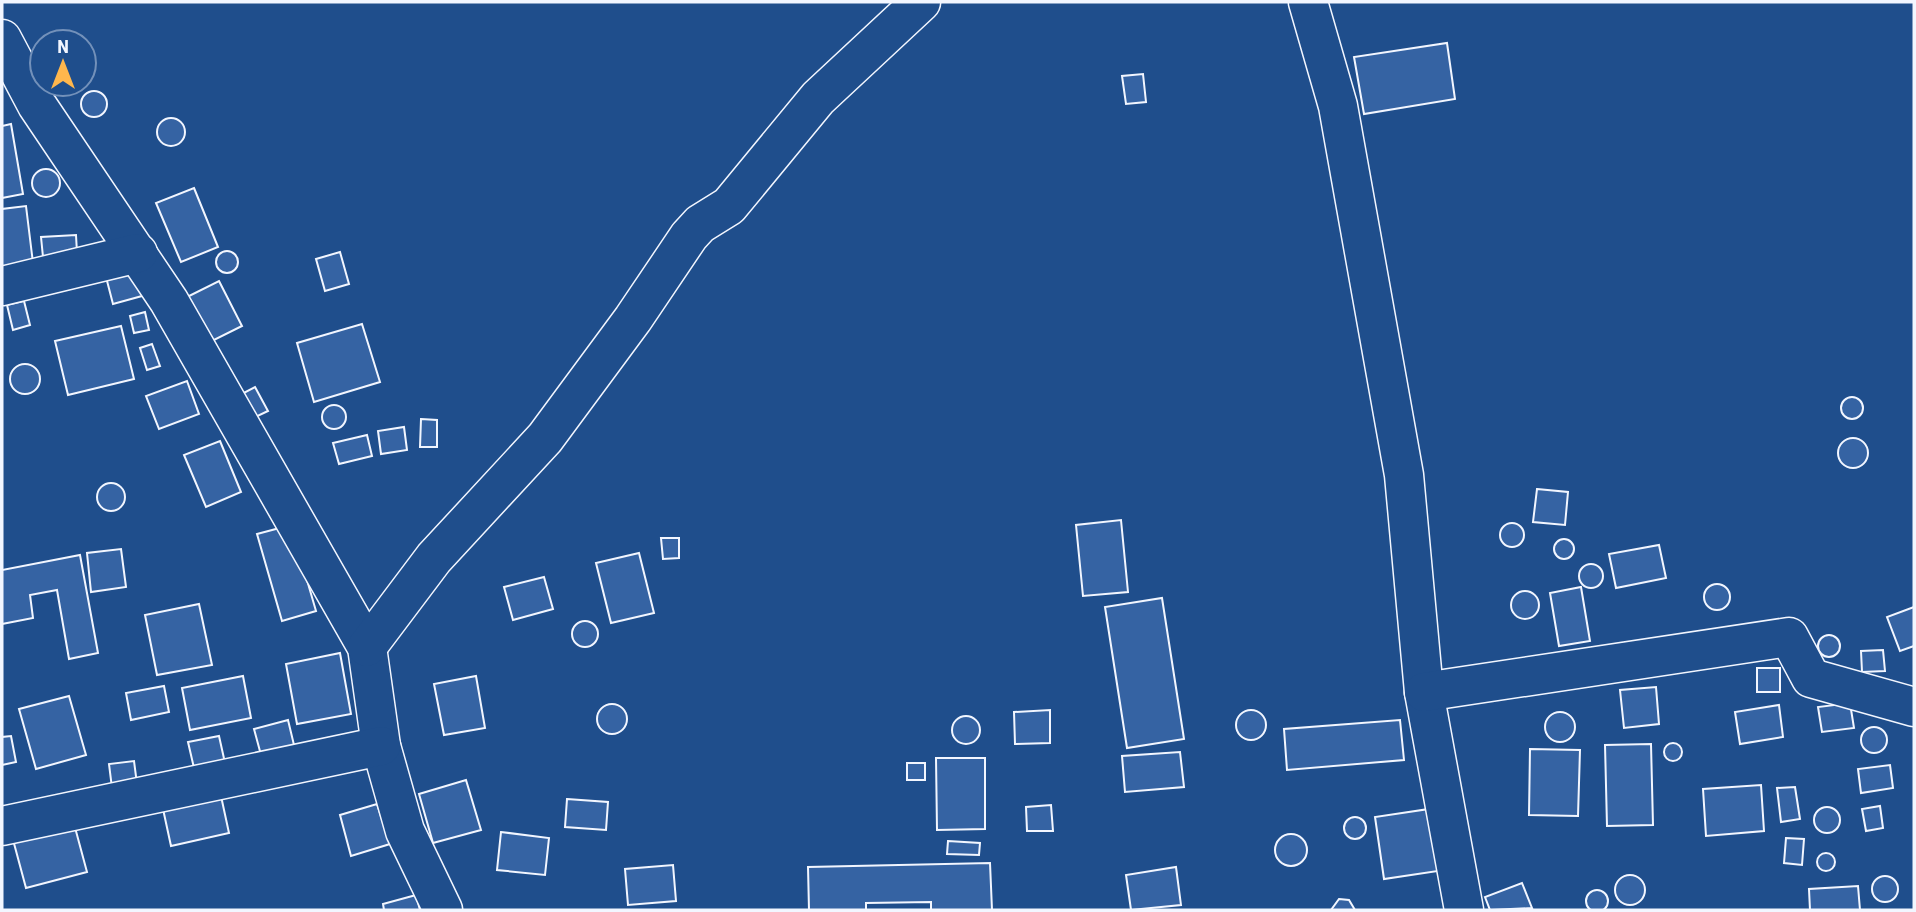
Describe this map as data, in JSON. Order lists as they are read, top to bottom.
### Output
{
  "north": "top"
}
